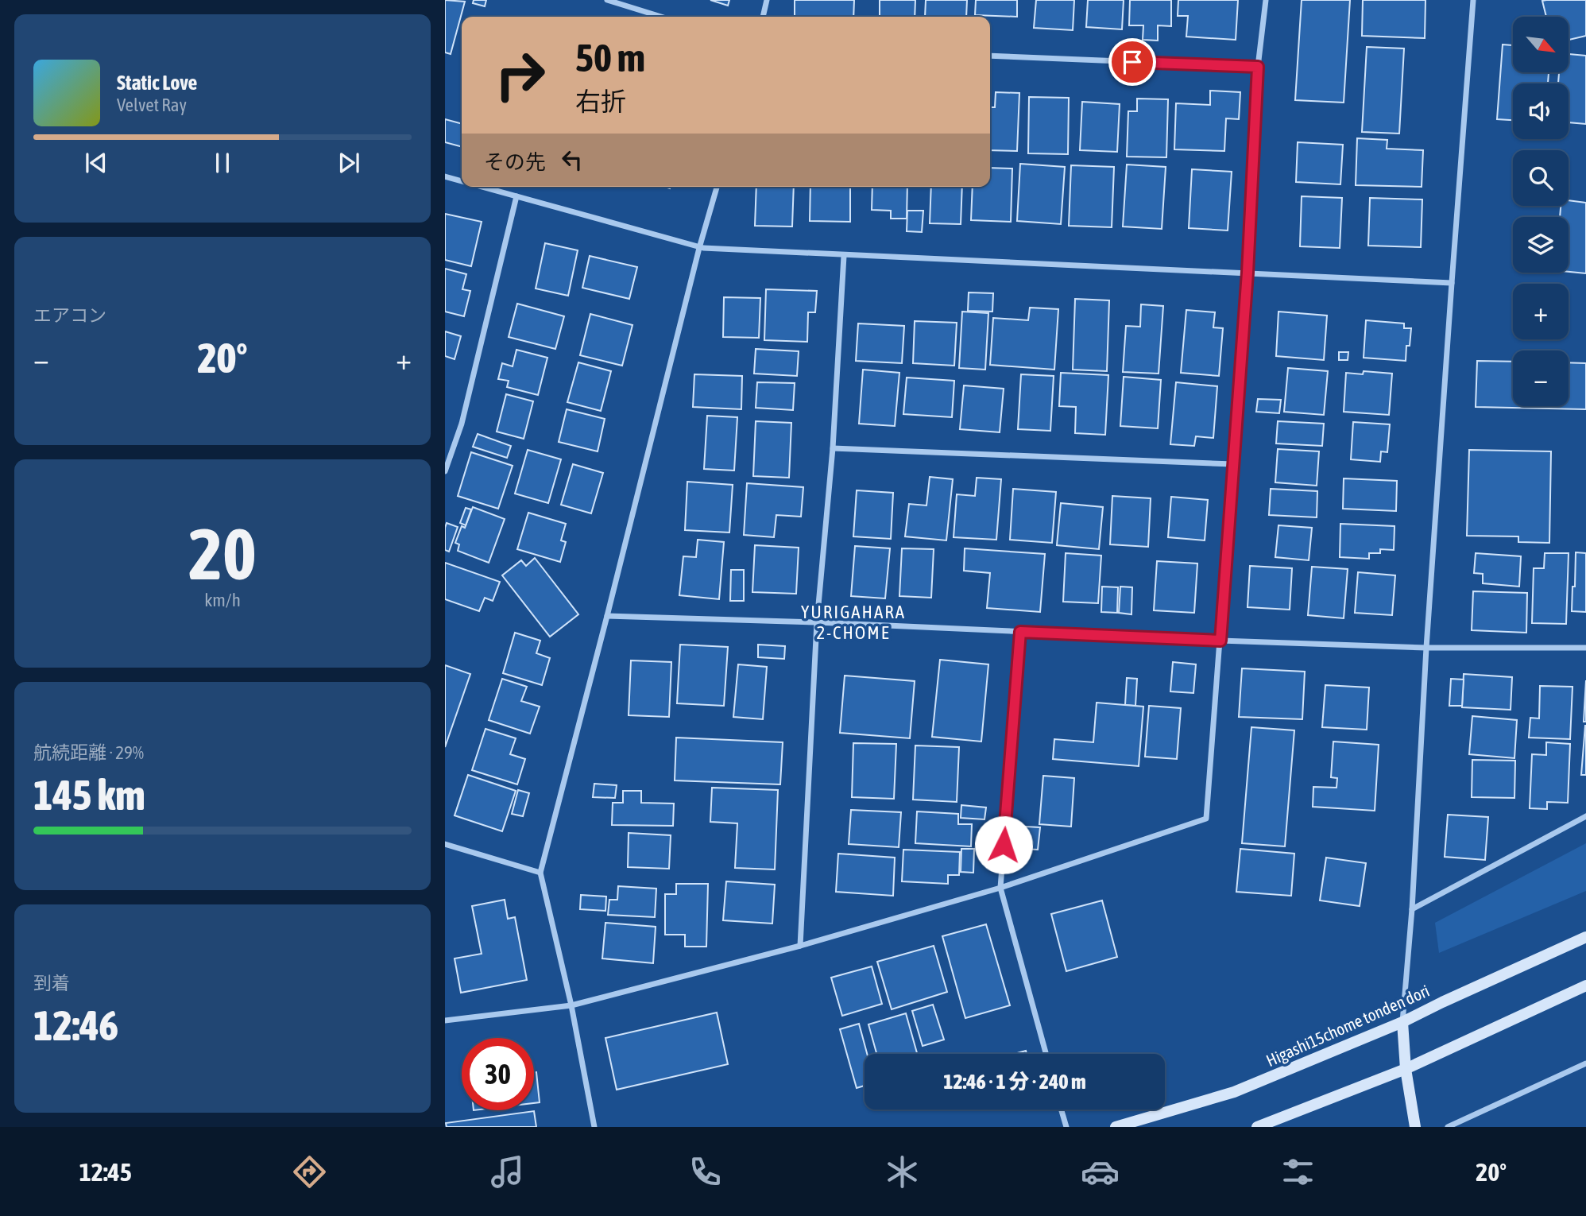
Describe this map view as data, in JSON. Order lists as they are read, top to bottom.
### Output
{
  "streets": {
    "street": ["Higashi15chome tonden dori"]
  },
  "districts": ["YURIGAHARA 2-CHOME"],
  "north": "bottom right",
  "page": {
    "map_buttons": ["+", "−"],
    "turn": ["50 m", "右折"],
    "song": ["Static Love", "Velvet Ray"],
    "then": "その先",
    "tile": [
      "エアコン",
      ["20", "km/h"],
      ["航続距離 · 29%", "145 km"],
      ["到着", "12:46"]
    ],
    "heat": ["−", "20°", "+"],
    "limit": "30",
    "trip": "12:46 · 1 分 · 240 m",
    "tabs": ["12:45", "20°"]
  }
}
